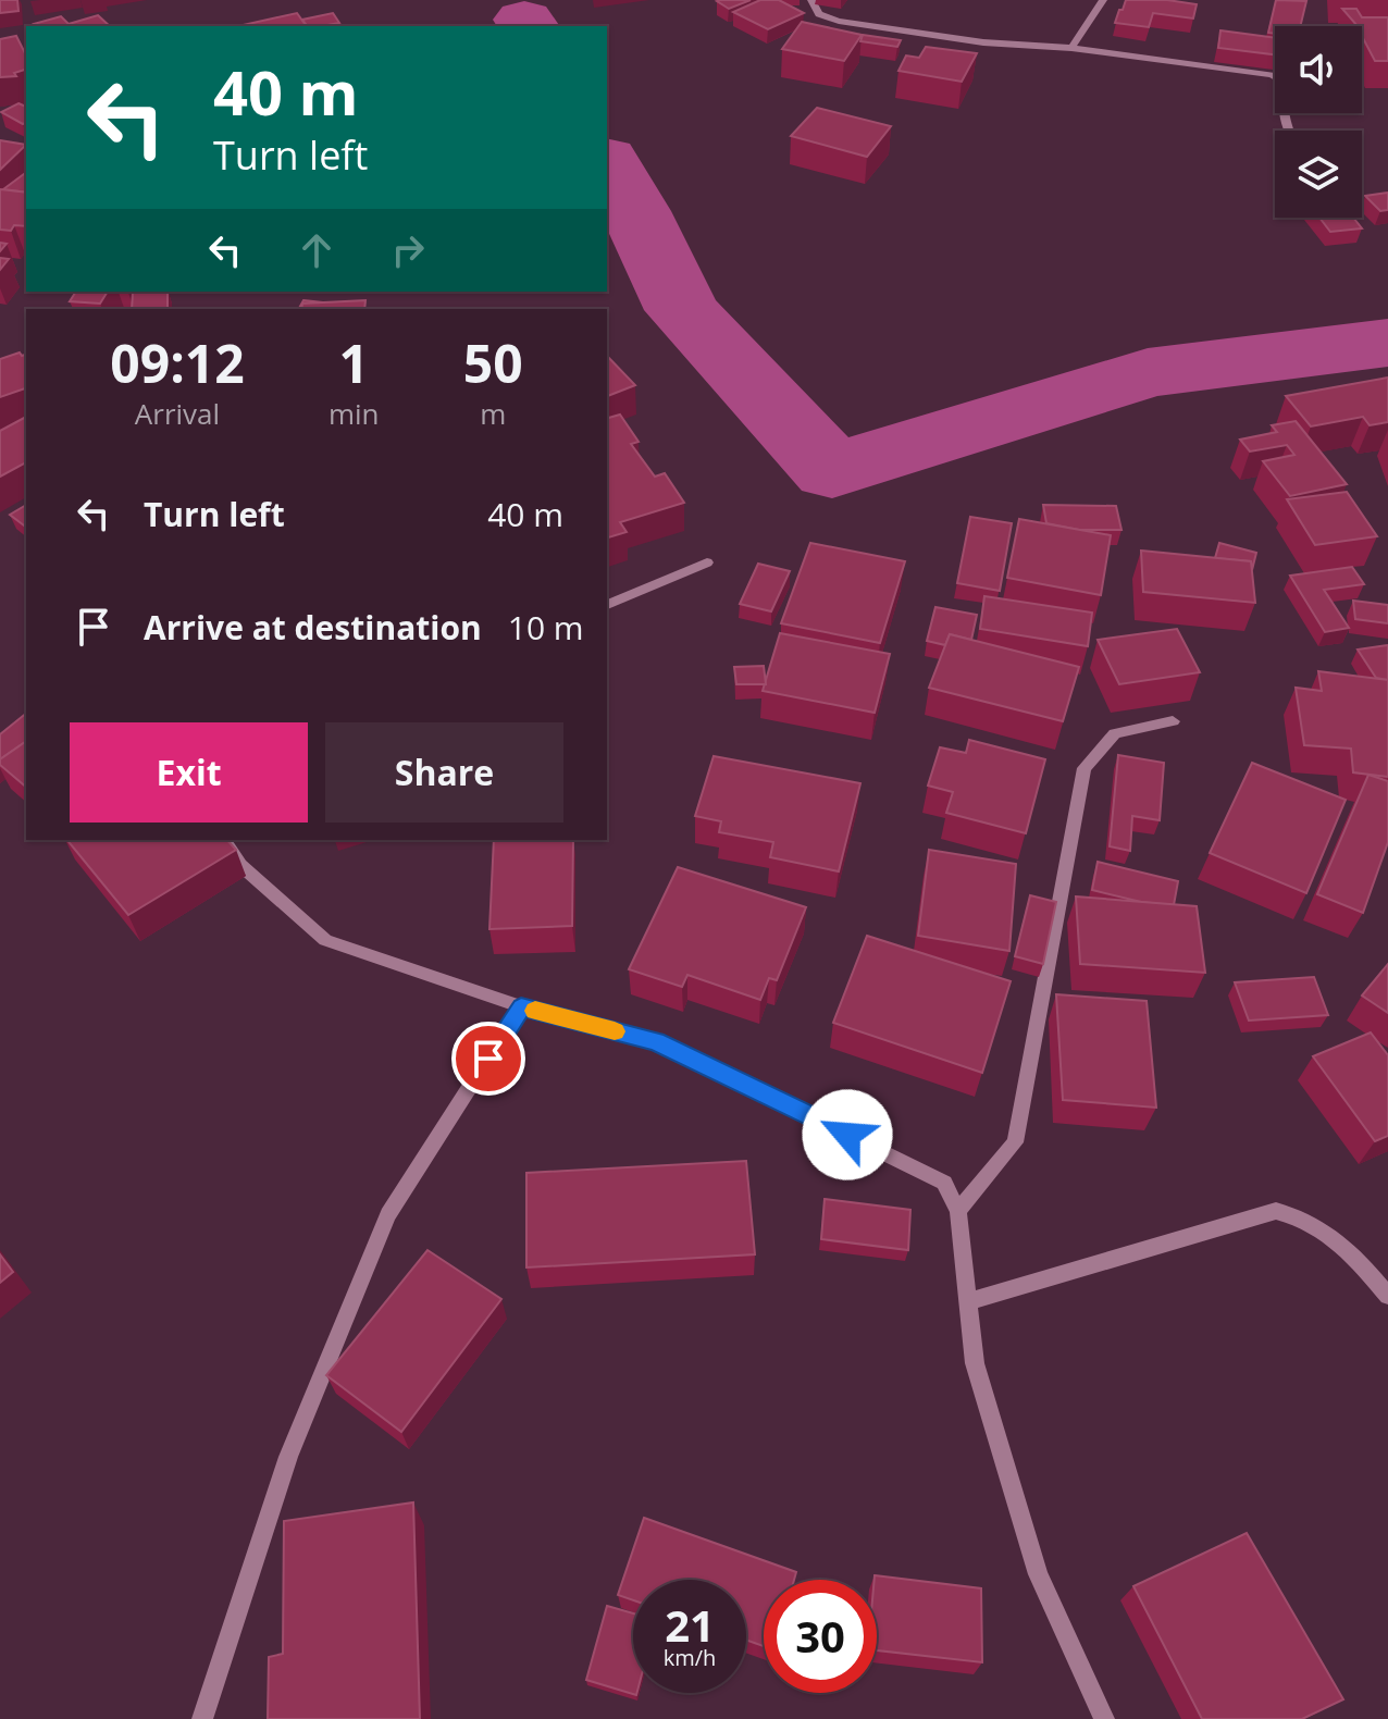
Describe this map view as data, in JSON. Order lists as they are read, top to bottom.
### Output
{
  "page": {
    "turn": ["40 m", "Turn left"],
    "eta": [
      "09:12",
      "Arrival",
      "1",
      "min",
      "50",
      "m"
    ],
    "list": [
      {
        "name": "Turn left",
        "value": "40 m"
      },
      {
        "name": "Arrive at destination",
        "value": "10 m"
      }
    ],
    "buttons": ["Exit", "Share"],
    "speed": "21 km/h",
    "limit": "30"
  }
}
